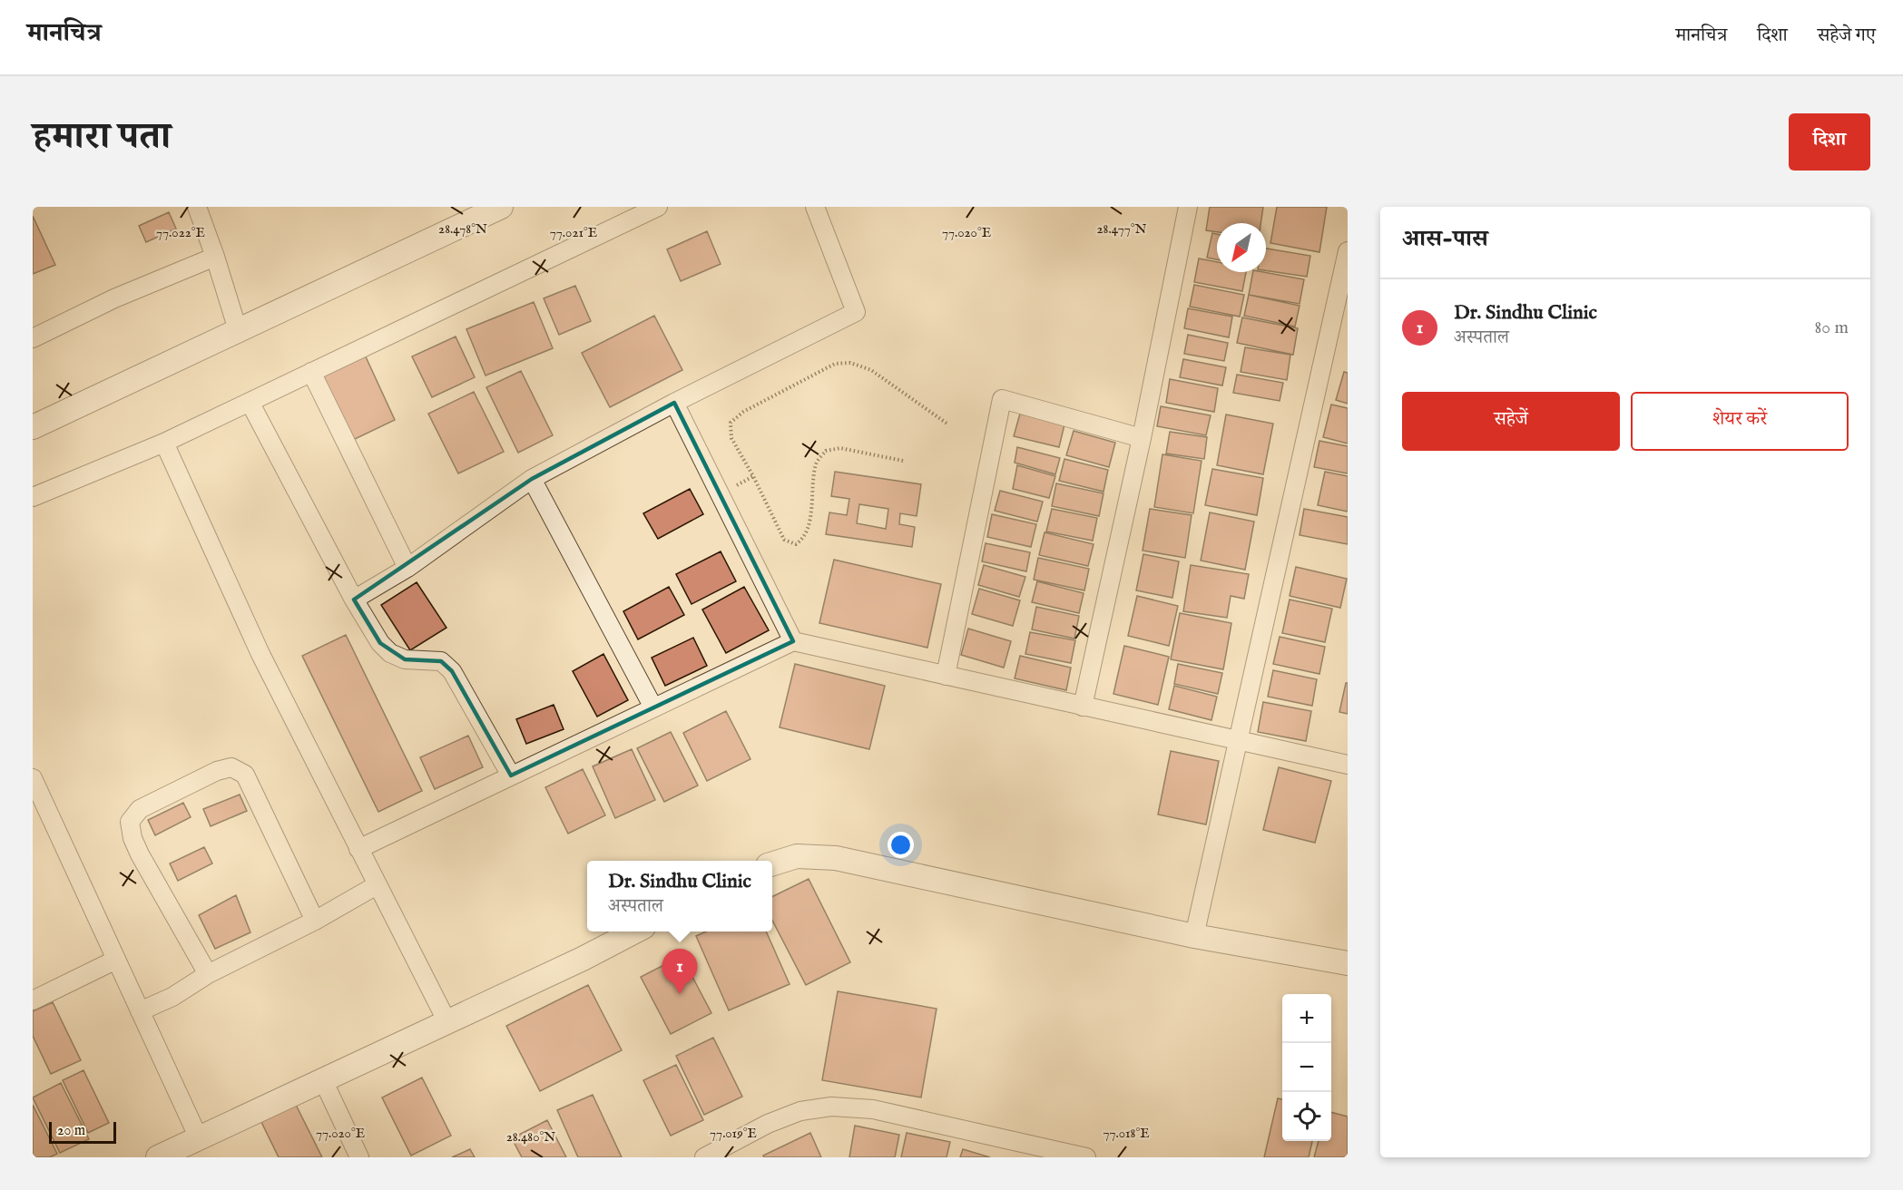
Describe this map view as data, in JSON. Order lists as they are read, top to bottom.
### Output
{
  "scale_bar": "20 m",
  "north": "bottom left",
  "page": {
    "header": "मानचित्र",
    "nav": ["मानचित्र", "दिशा", "सहेजे गए"],
    "title": "हमारा पता",
    "buttons": [
      "दिशा",
      ["सहेजें", "शेयर करें"]
    ],
    "heading": "आस-पास",
    "list": [
      {
        "mark": "1",
        "name": "Dr. Sindhu Clinic",
        "note": "अस्पताल",
        "value": "80 m"
      }
    ],
    "popup": ["Dr. Sindhu Clinic", "अस्पताल"],
    "pins": "1",
    "map_buttons": ["+", "−"],
    "scale": "20 m"
  },
  "coordinates": [
    "28.478°N",
    "28.477°N",
    "77.022°E",
    "77.021°E",
    "77.020°E",
    "77.019°E",
    "77.018°E",
    "28.480°N"
  ]
}
